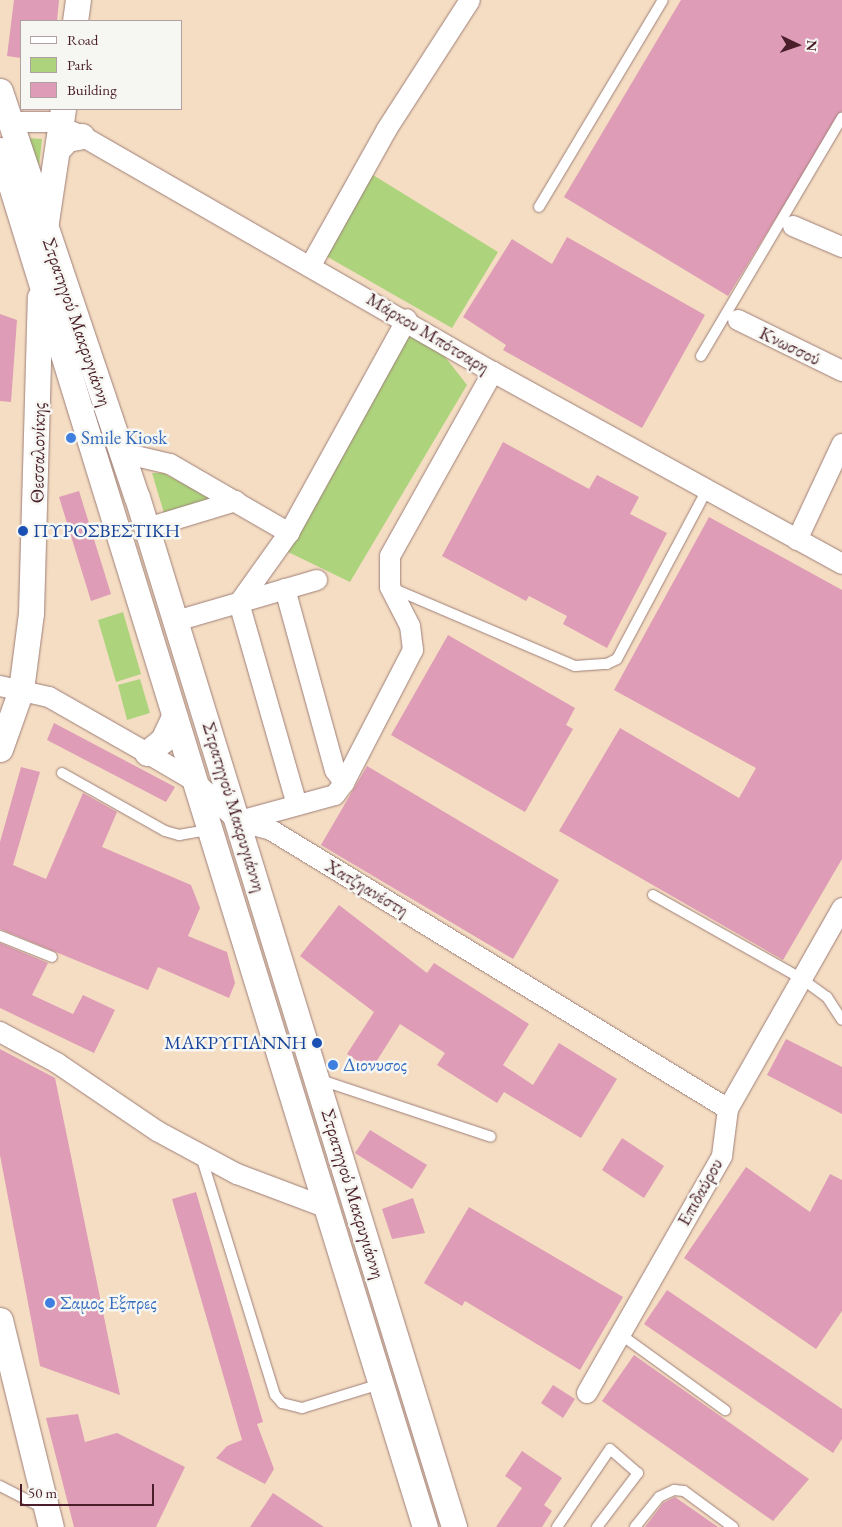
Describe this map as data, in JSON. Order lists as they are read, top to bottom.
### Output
{
  "streets": {
    "street": [
      "Στρατηγού Μακρυγιάννη",
      "Μάρκου Μπότσαρη",
      "Κνωσσού",
      "Θεσσαλονίκης",
      "Χατζηανέστη",
      "Επιδαύρου"
    ]
  },
  "crossings": [
    ["Στρατηγού Μακρυγιάννη", "Μάρκου Μπότσαρη"],
    ["Στρατηγού Μακρυγιάννη", "Θεσσαλονίκης"],
    ["Στρατηγού Μακρυγιάννη", "Χατζηανέστη"],
    ["Θεσσαλονίκης", "Χατζηανέστη"],
    ["Χατζηανέστη", "Επιδαύρου"]
  ],
  "places": [
    "Smile Kiosk",
    "ΠΥΡΟΣΒΕΣΤΙΚΗ",
    "ΜΑΚΡΥΓΙΑΝΝΗ",
    "Διονυσος",
    "Σαμος Εξπρες"
  ],
  "legend": ["Road", "Park", "Building"],
  "scale_bar": "50 m",
  "north": "right"
}
